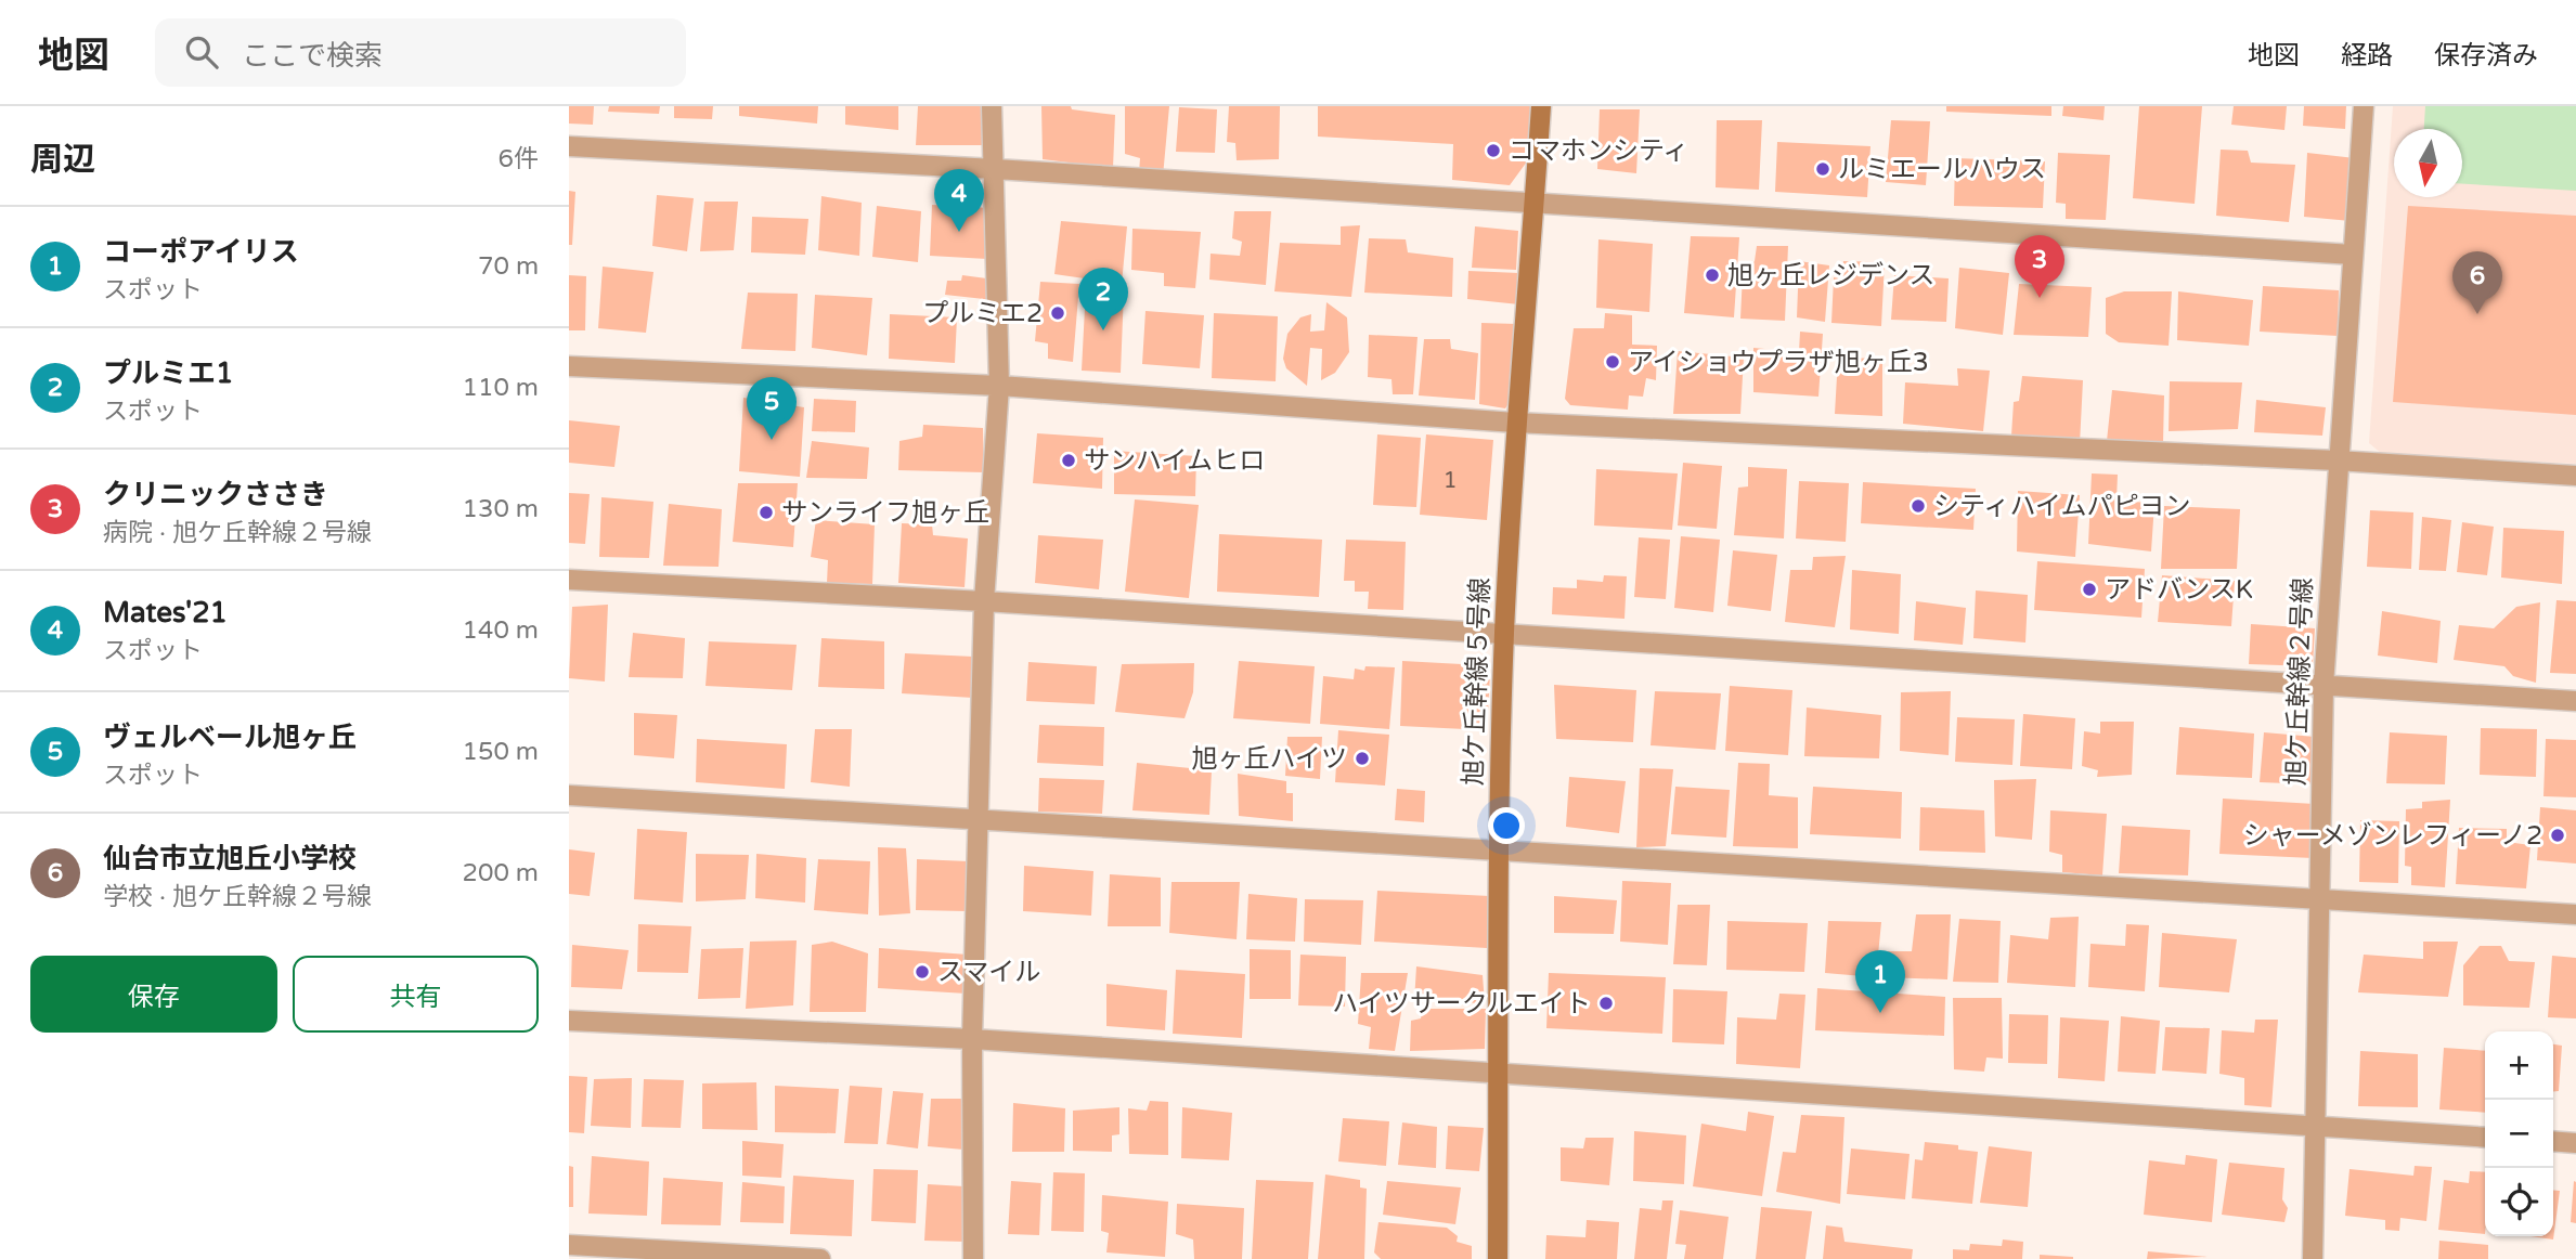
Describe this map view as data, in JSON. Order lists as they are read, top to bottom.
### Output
{
  "streets": {
    "street": ["旭ケ丘幹線５号線", "旭ケ丘幹線２号線"]
  },
  "places": [
    "コマホンシティ",
    "ルミエールハウス",
    "旭ヶ丘レジデンス",
    "プルミエ2",
    "アイショウプラザ旭ヶ丘3",
    "サンハイムヒロ",
    "シティハイムパピヨン",
    "サンライフ旭ヶ丘",
    "アドバンスK",
    "旭ヶ丘ハイツ",
    "シャーメゾンレフィーノ2",
    "スマイル",
    "ハイツサークルエイト"
  ],
  "house_numbers": ["1"],
  "north": "bottom",
  "page": {
    "header": "地図",
    "search": "ここで検索",
    "nav": ["地図", "経路", "保存済み"],
    "heading": ["周辺", "6件"],
    "pins": [
      "4",
      "3",
      "6",
      "2",
      "5",
      "1"
    ],
    "list": [
      {
        "mark": "1",
        "name": "コーポアイリス",
        "note": "スポット",
        "value": "70 m"
      },
      {
        "mark": "2",
        "name": "プルミエ1",
        "note": "スポット",
        "value": "110 m"
      },
      {
        "mark": "3",
        "name": "クリニックささき",
        "note": "病院 · 旭ケ丘幹線２号線",
        "value": "130 m"
      },
      {
        "mark": "4",
        "name": "Mates'21",
        "note": "スポット",
        "value": "140 m"
      },
      {
        "mark": "5",
        "name": "ヴェルベール旭ヶ丘",
        "note": "スポット",
        "value": "150 m"
      },
      {
        "mark": "6",
        "name": "仙台市立旭丘小学校",
        "note": "学校 · 旭ケ丘幹線２号線",
        "value": "200 m"
      }
    ],
    "buttons": ["保存", "共有"],
    "map_buttons": ["+", "−"]
  }
}
